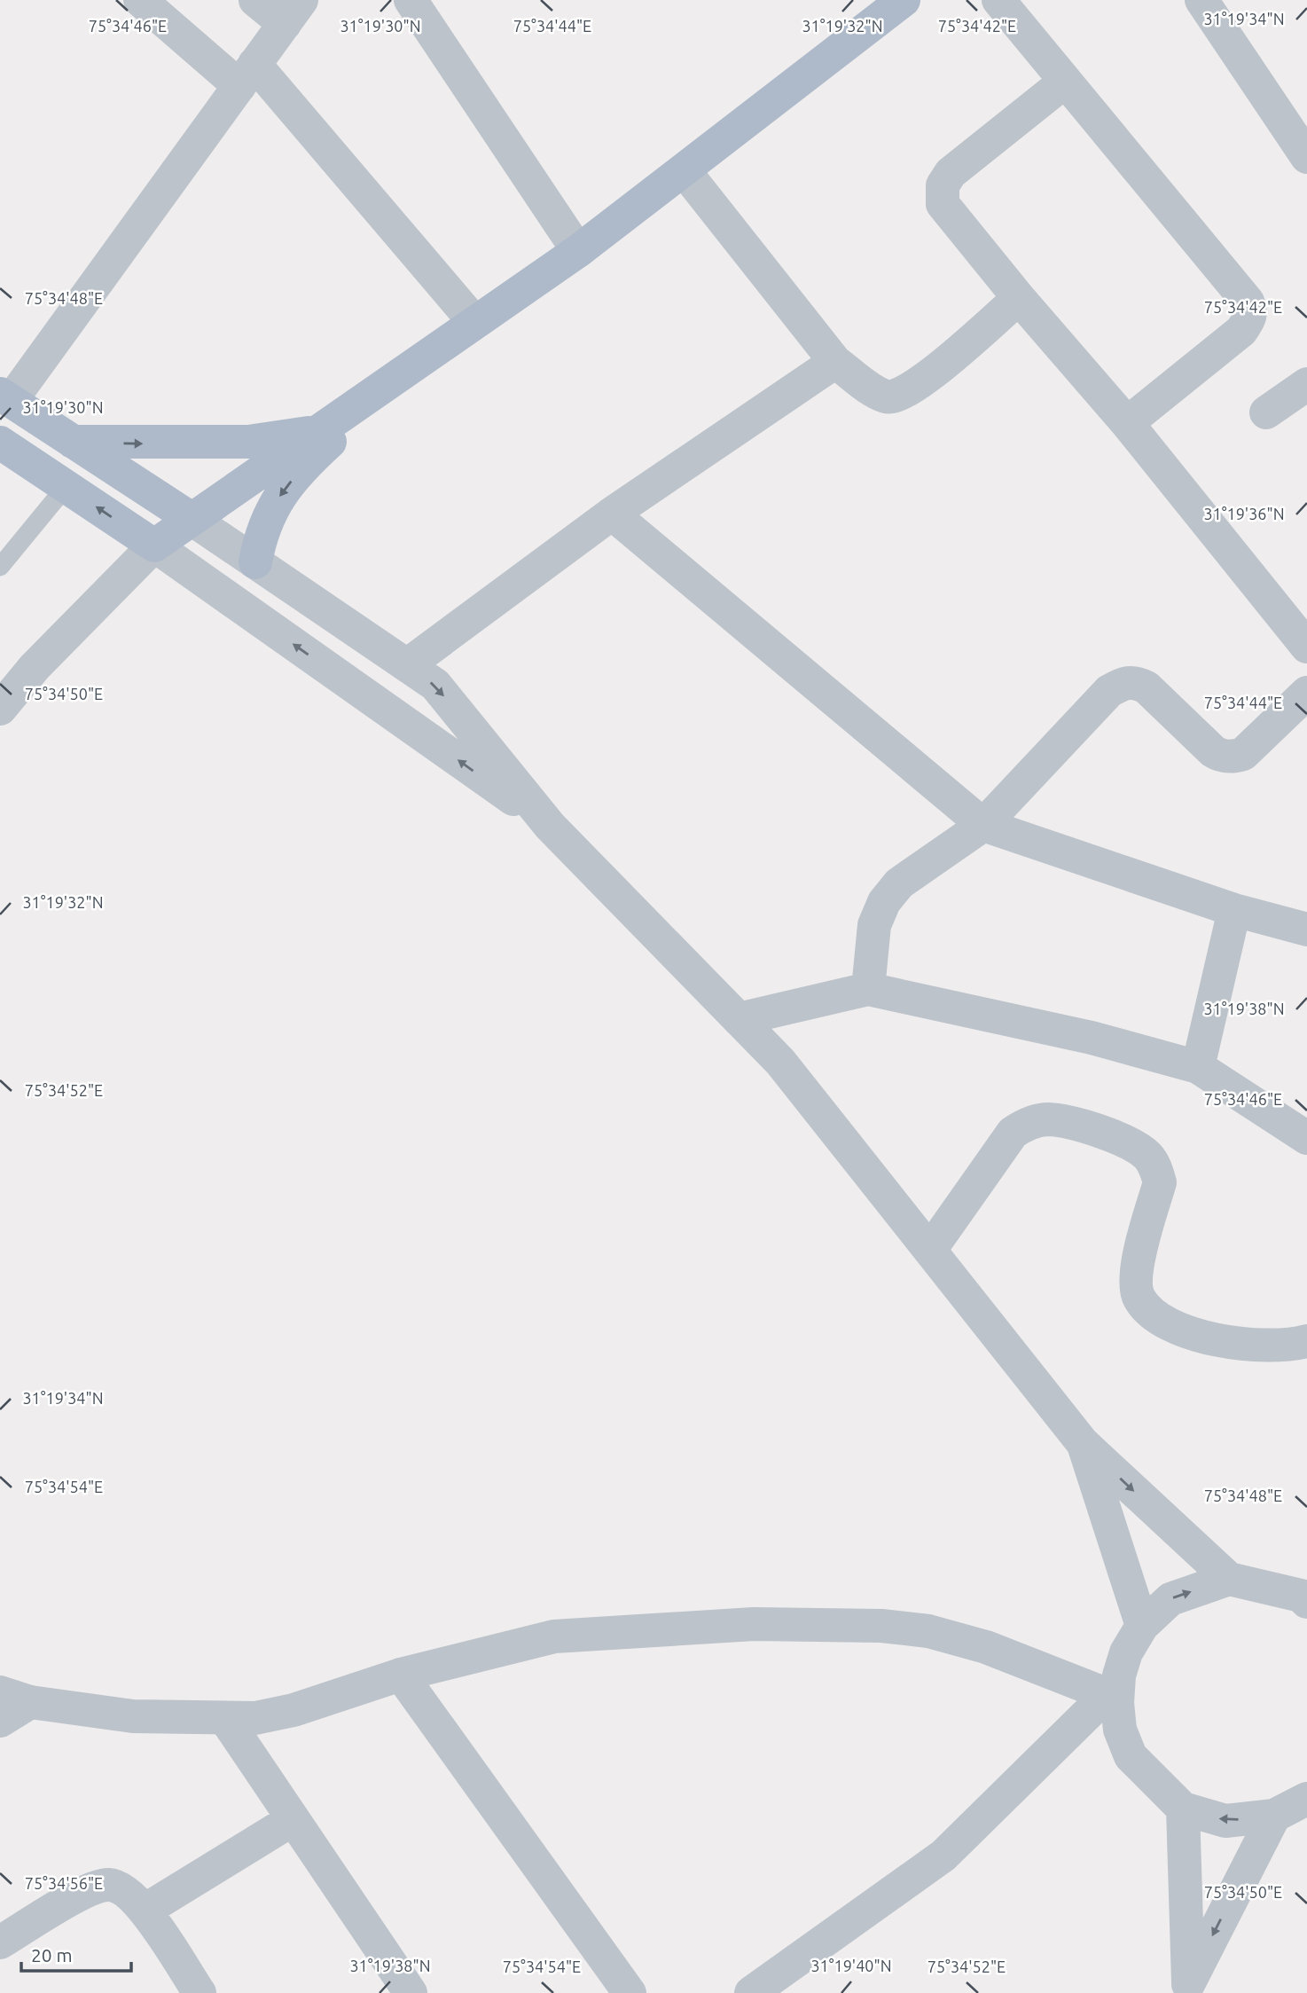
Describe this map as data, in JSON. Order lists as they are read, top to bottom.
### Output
{
  "scale_bar": "20 m",
  "coordinates": [
    "31°19'34\"N",
    "75°34'46\"E",
    "75°34'44\"E",
    "75°34'42\"E",
    "31°19'30\"N",
    "31°19'32\"N",
    "75°34'48\"E",
    "31°19'36\"N",
    "75°34'50\"E",
    "31°19'38\"N",
    "75°34'52\"E",
    "75°34'54\"E",
    "75°34'56\"E",
    "31°19'40\"N"
  ]
}
